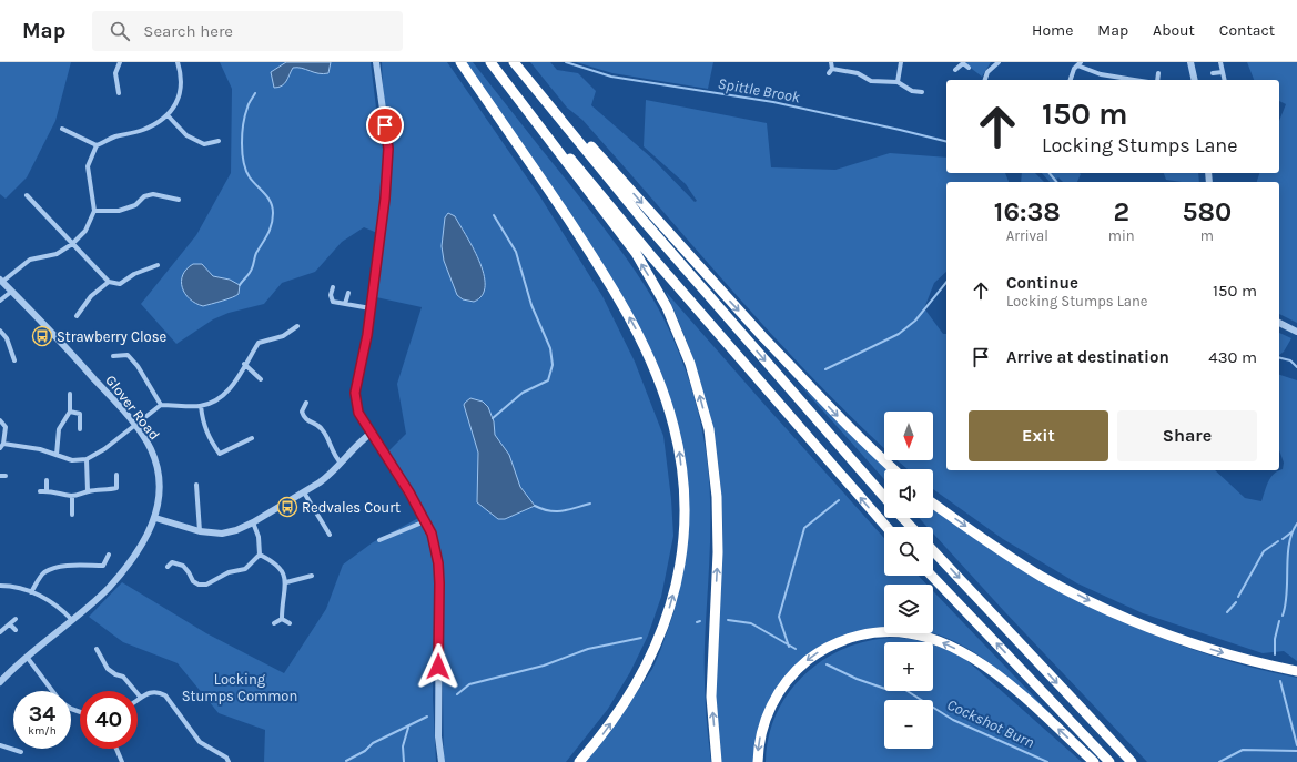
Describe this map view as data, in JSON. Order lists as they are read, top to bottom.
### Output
{
  "streets": {
    "street": ["Glover Road"]
  },
  "water": ["Spittle Brook", "Cockshot Burn"],
  "parks": ["Locking Stumps Common"],
  "places": {
    "bus stop": ["Strawberry Close", "Redvales Court"]
  },
  "north": "bottom",
  "page": {
    "header": "Map",
    "search": "Search here",
    "nav": [
      "Home",
      "Map",
      "About",
      "Contact"
    ],
    "turn": ["150 m", "Locking Stumps Lane"],
    "eta": [
      "16:38",
      "Arrival",
      "2",
      "min",
      "580",
      "m"
    ],
    "list": [
      {
        "name": "Continue",
        "note": "Locking Stumps Lane",
        "value": "150 m"
      },
      {
        "name": "Arrive at destination",
        "value": "430 m"
      }
    ],
    "buttons": ["Exit", "Share"],
    "map_buttons": ["+", "−"],
    "speed": "34 km/h",
    "limit": "40"
  }
}
